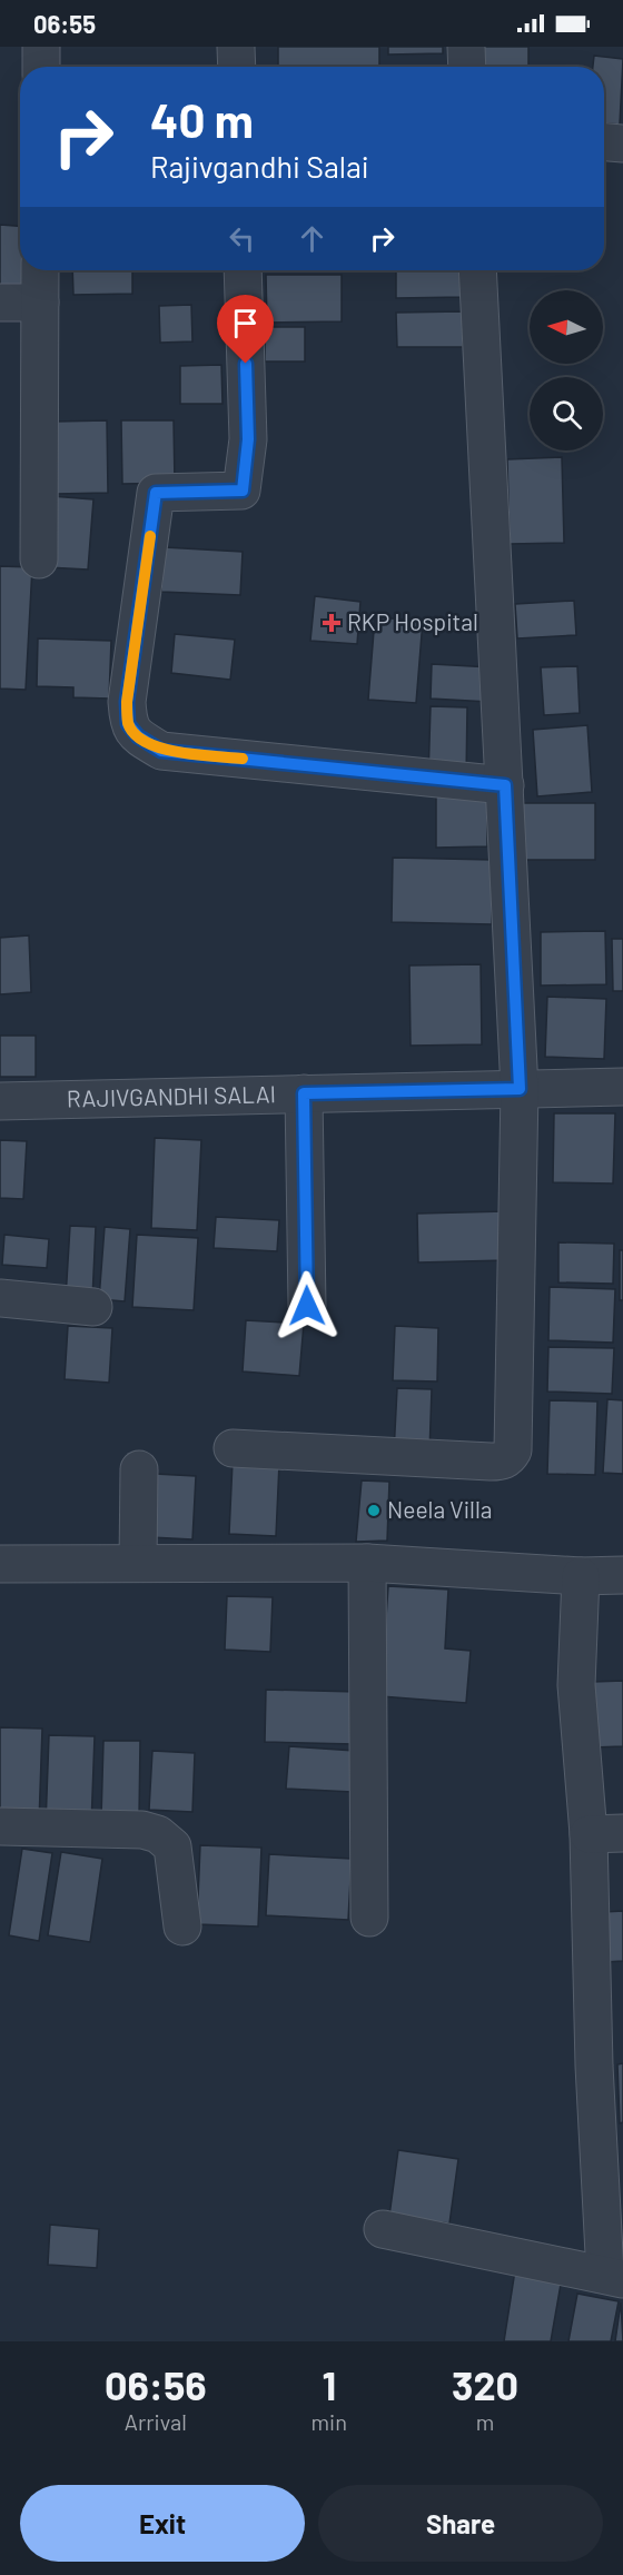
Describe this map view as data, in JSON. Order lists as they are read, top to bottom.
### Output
{
  "streets": {
    "street": ["RAJIVGANDHI SALAI"]
  },
  "places": {
    "health": ["RKP Hospital"],
    "other": ["Neela Villa"]
  },
  "north": "left",
  "page": {
    "status": "06:55",
    "turn": ["40 m", "Rajivgandhi Salai"],
    "eta": [
      "06:56",
      "Arrival",
      "1",
      "min",
      "320",
      "m"
    ],
    "buttons": ["Exit", "Share"]
  }
}
